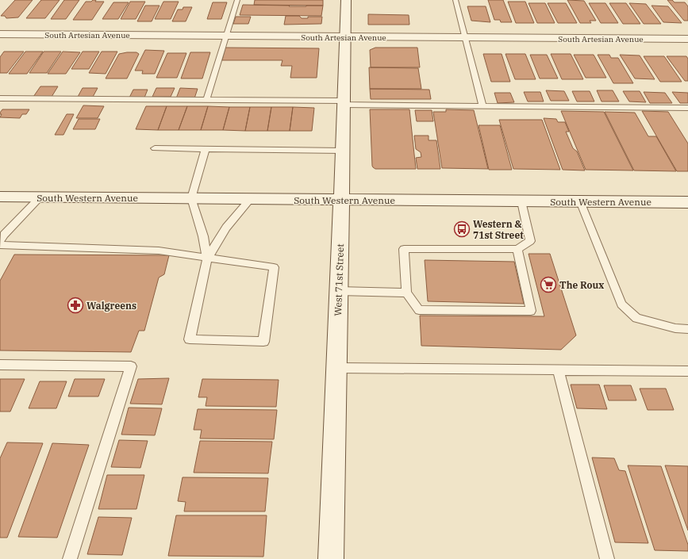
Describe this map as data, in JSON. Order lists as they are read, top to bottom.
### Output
{
  "streets": {
    "main road": ["South Artesian Avenue", "South Western Avenue", "West 71st Street"]
  },
  "crossings": [
    ["South Artesian Avenue", "West 71st Street"],
    ["South Western Avenue", "West 71st Street"]
  ],
  "places": {
    "bus stop": ["Western & 71st Street"],
    "supermarket": ["The Roux"],
    "pharmacy": ["Walgreens"]
  }
}
